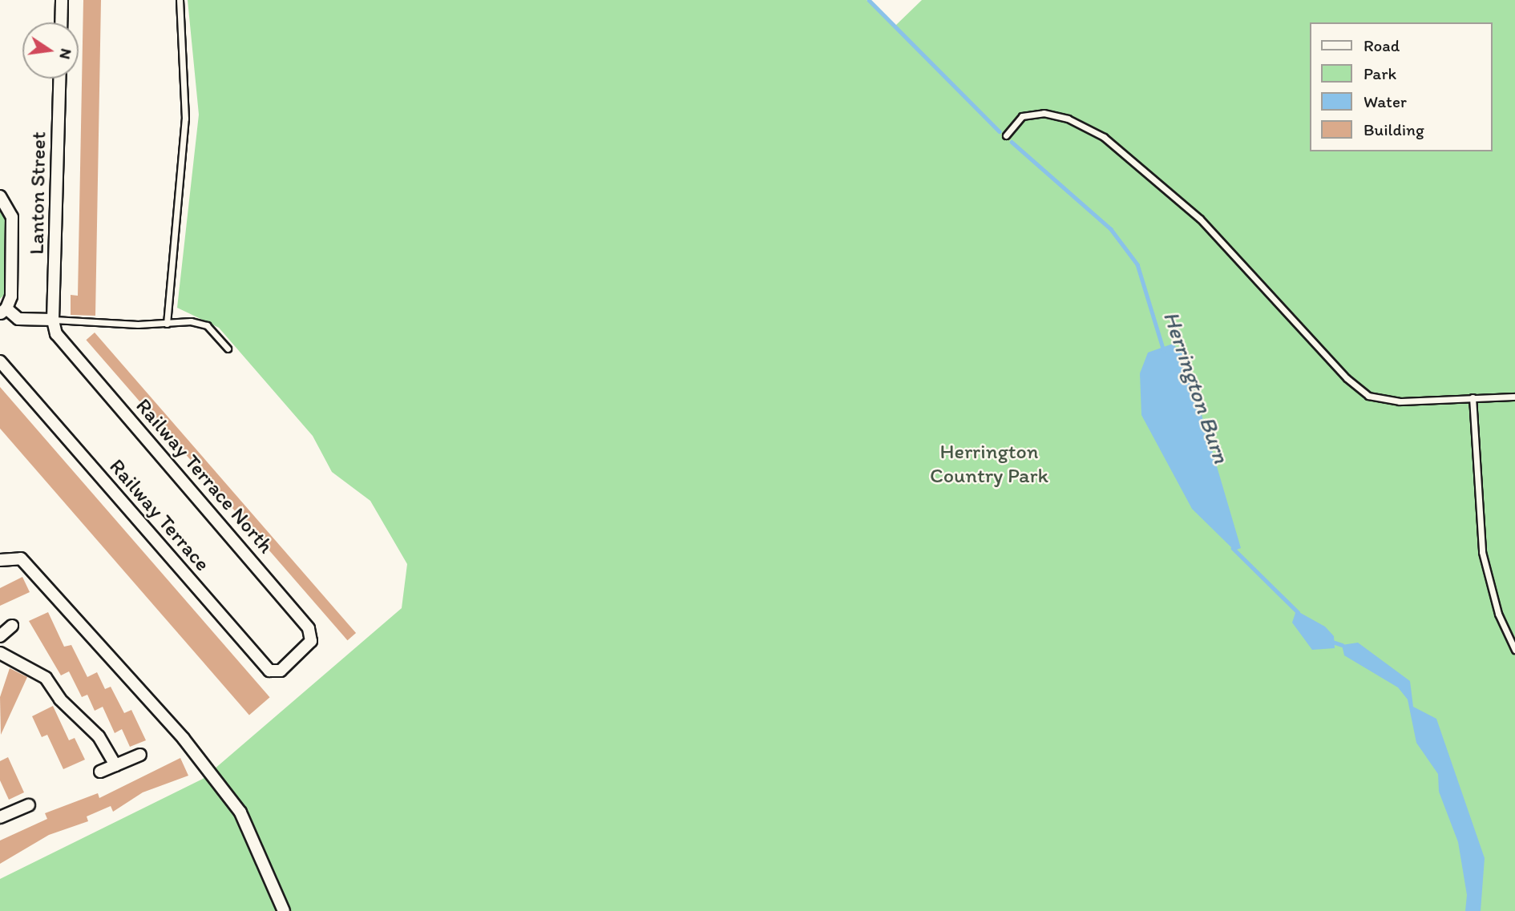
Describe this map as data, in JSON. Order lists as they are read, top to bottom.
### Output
{
  "streets": {
    "street": ["Lanton Street", "Railway Terrace North", "Railway Terrace"]
  },
  "crossings": [
    ["Lanton Street", "Railway Terrace North"],
    ["Railway Terrace North", "Railway Terrace"]
  ],
  "water": ["Herrington Burn"],
  "parks": ["Herrington Country Park"],
  "legend": [
    "Road",
    "Park",
    "Water",
    "Building"
  ],
  "north": "right"
}
